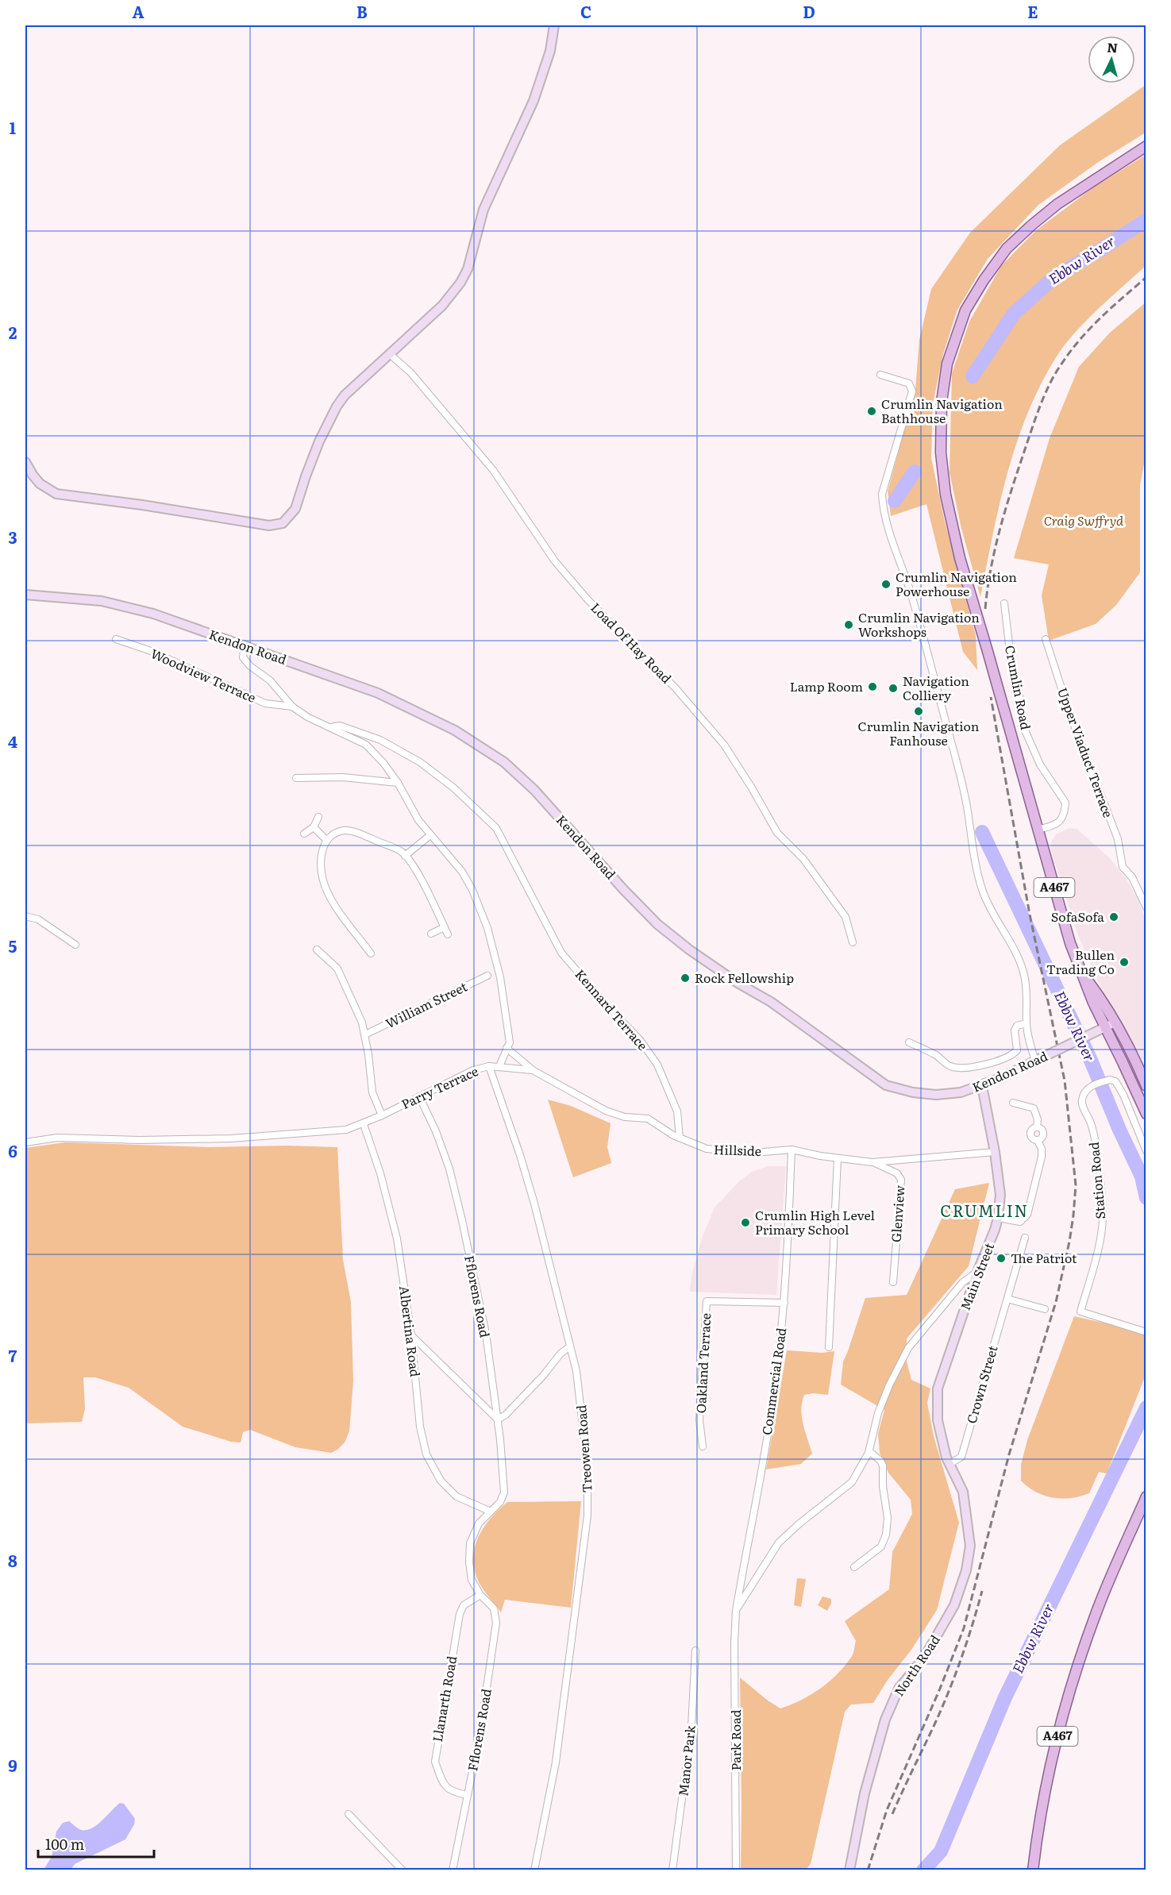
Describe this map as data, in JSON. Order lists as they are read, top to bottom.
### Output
{
  "streets": {
    "main road": ["A467"],
    "street": [
      "Load Of Hay Road",
      "Kendon Road",
      "Woodview Terrace",
      "Crumlin Road",
      "Upper Viaduct Terrace",
      "William Street",
      "Kennard Terrace",
      "Parry Terrace",
      "Hillside",
      "Station Road",
      "Glenview",
      "Main Street",
      "Fflorens Road",
      "Albertina Road",
      "Oakland Terrace",
      "Commercial Road",
      "Crown Street",
      "Treowen Road",
      "North Road",
      "Llanarth Road",
      "Park Road",
      "Manor Park"
    ]
  },
  "crossings": [
    ["Kendon Road", "A467"],
    ["Kendon Road", "Main Street"],
    ["Crumlin Road", "A467"],
    ["Kennard Terrace", "Hillside"],
    ["Parry Terrace", "Hillside"],
    ["Parry Terrace", "Fflorens Road"],
    ["Parry Terrace", "Albertina Road"],
    ["Parry Terrace", "Treowen Road"],
    ["Hillside", "Glenview"],
    ["Hillside", "Main Street"],
    ["Hillside", "Commercial Road"],
    ["Main Street", "Crown Street"],
    ["Main Street", "North Road"],
    ["Fflorens Road", "Albertina Road"],
    ["Fflorens Road", "Llanarth Road"],
    ["Oakland Terrace", "Commercial Road"],
    ["Commercial Road", "Park Road"],
    ["Crown Street", "North Road"]
  ],
  "districts": ["CRUMLIN"],
  "water": ["Ebbw River"],
  "parks": ["Craig Swffryd"],
  "places": [
    "Crumlin Navigation Bathhouse",
    "Crumlin Navigation Powerhouse",
    "Crumlin Navigation Workshops",
    "Lamp Room",
    "Navigation Colliery",
    "Crumlin Navigation Fanhouse",
    "SofaSofa",
    "Bullen Trading Co",
    "Rock Fellowship",
    "Crumlin High Level Primary School",
    "The Patriot"
  ],
  "scale_bar": "100 m",
  "north": "top",
  "grid": {
    "columns": [
      "A",
      "B",
      "C",
      "D",
      "E"
    ],
    "rows": [
      "1",
      "2",
      "3",
      "4",
      "5",
      "6",
      "7",
      "8",
      "9"
    ]
  }
}
